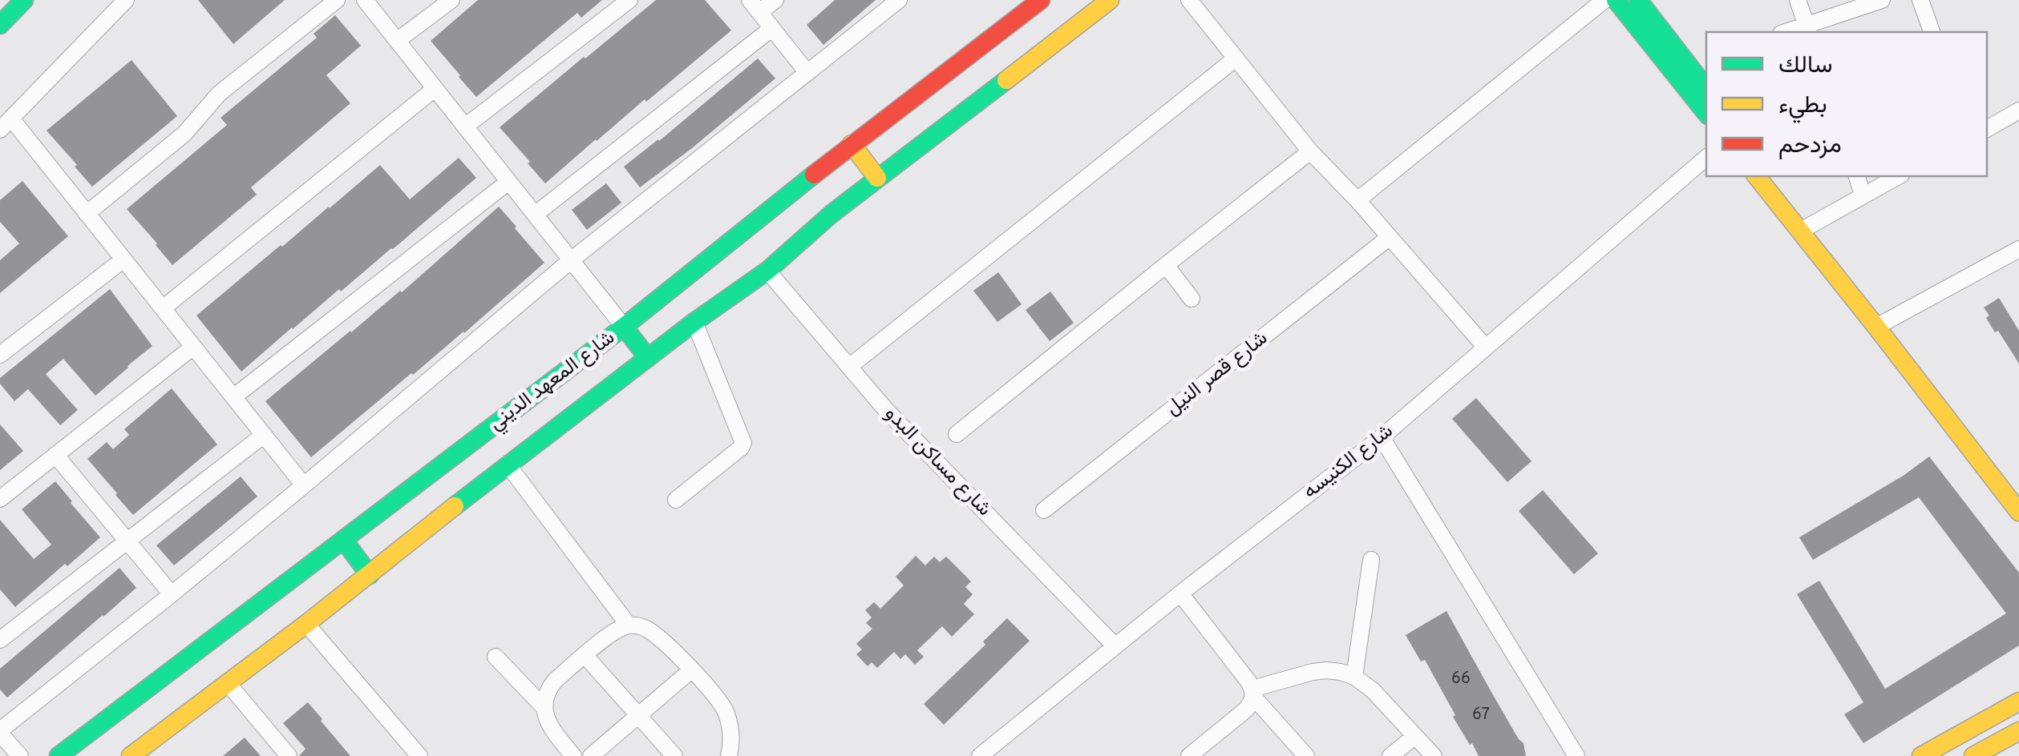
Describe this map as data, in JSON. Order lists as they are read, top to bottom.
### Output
{
  "streets": {
    "street": [
      "شارع قصر النيل",
      "شارع المعهد الديني",
      "شارع مساكن البدو",
      "شارع الكنيسه"
    ]
  },
  "crossings": [
    ["شارع المعهد الديني", "شارع مساكن البدو"],
    ["شارع مساكن البدو", "شارع الكنيسه"]
  ],
  "house_numbers": ["66", "67"],
  "legend": ["سالك", "بطيء", "مزدحم"]
}
